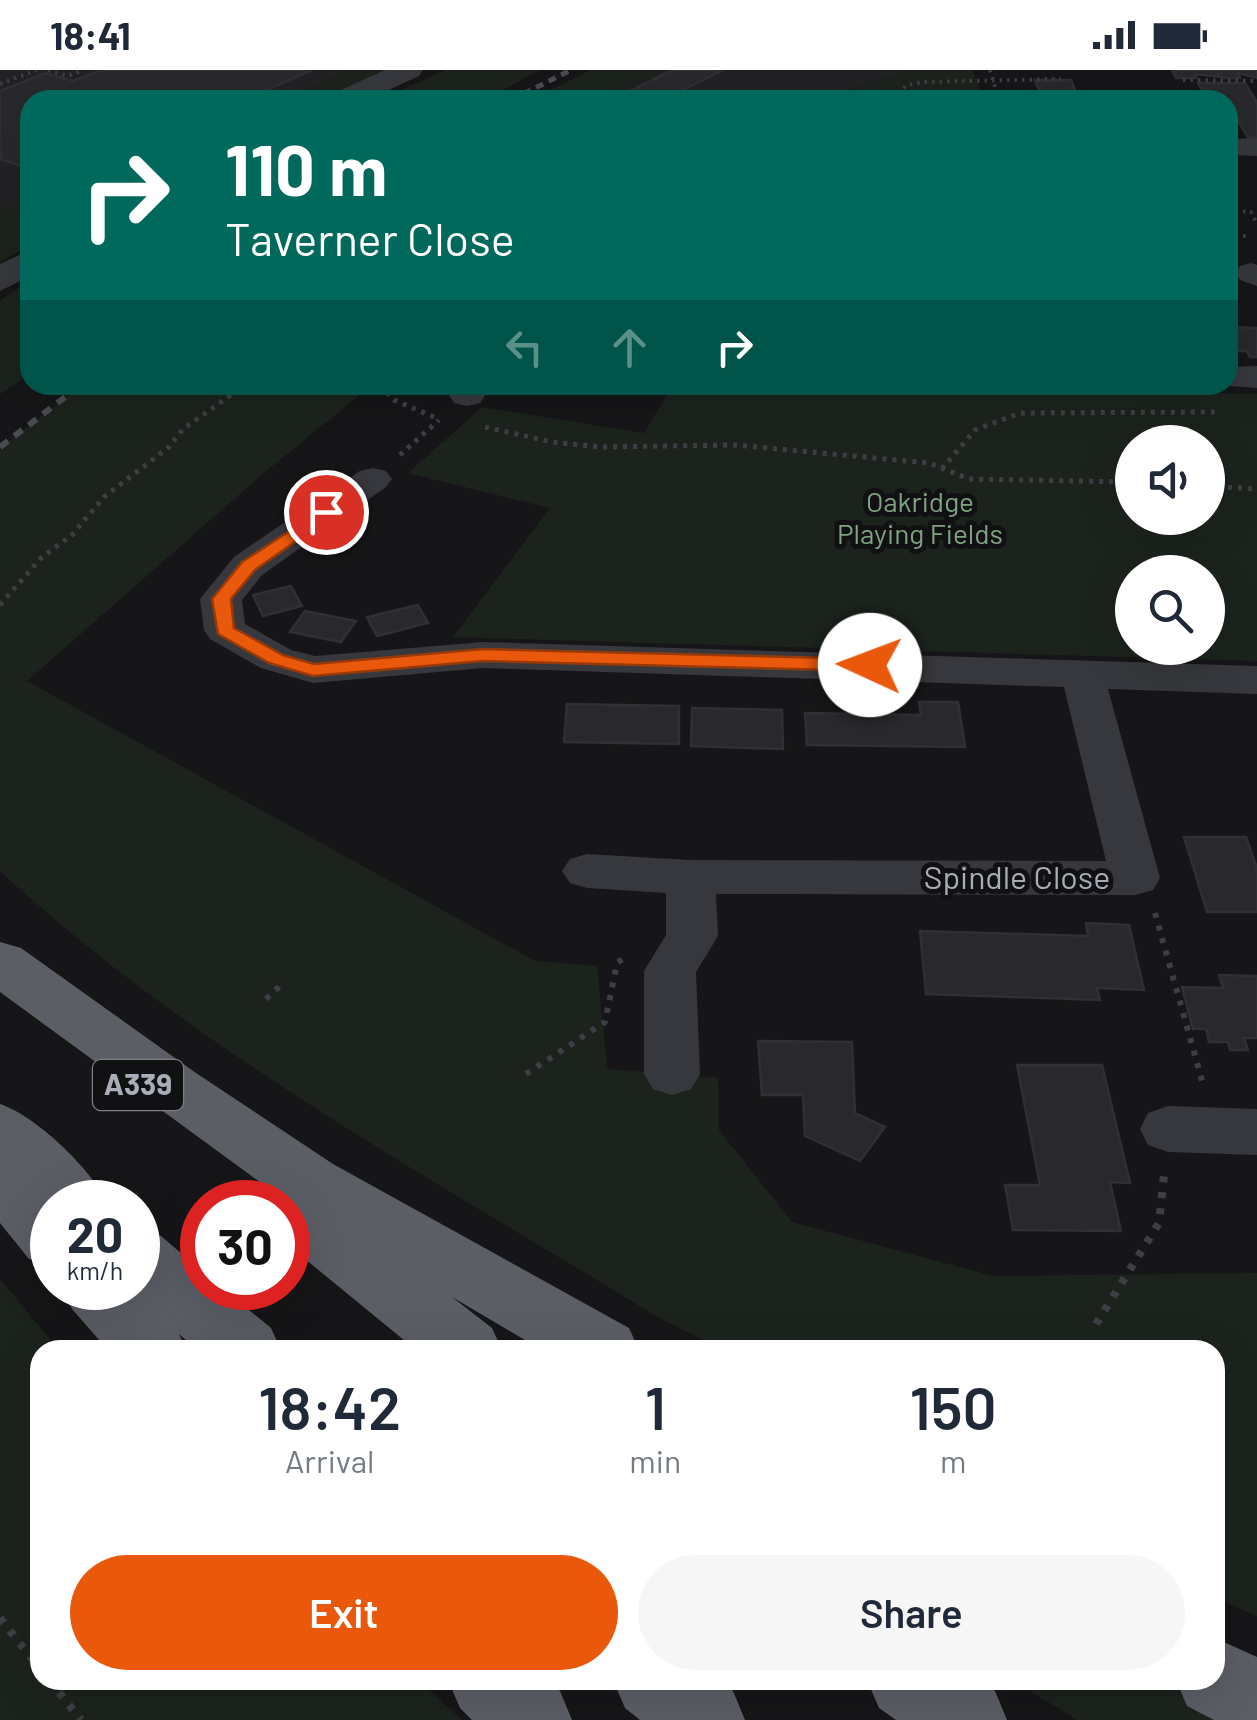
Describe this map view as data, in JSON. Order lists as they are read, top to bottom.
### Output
{
  "streets": {
    "highway": ["A339"],
    "street": ["Spindle Close"]
  },
  "parks": ["Oakridge Playing Fields"],
  "page": {
    "status": "18:41",
    "turn": ["110 m", "Taverner Close"],
    "speed": "20 km/h",
    "limit": "30",
    "eta": [
      "18:42",
      "Arrival",
      "1",
      "min",
      "150",
      "m"
    ],
    "buttons": ["Exit", "Share"]
  }
}
